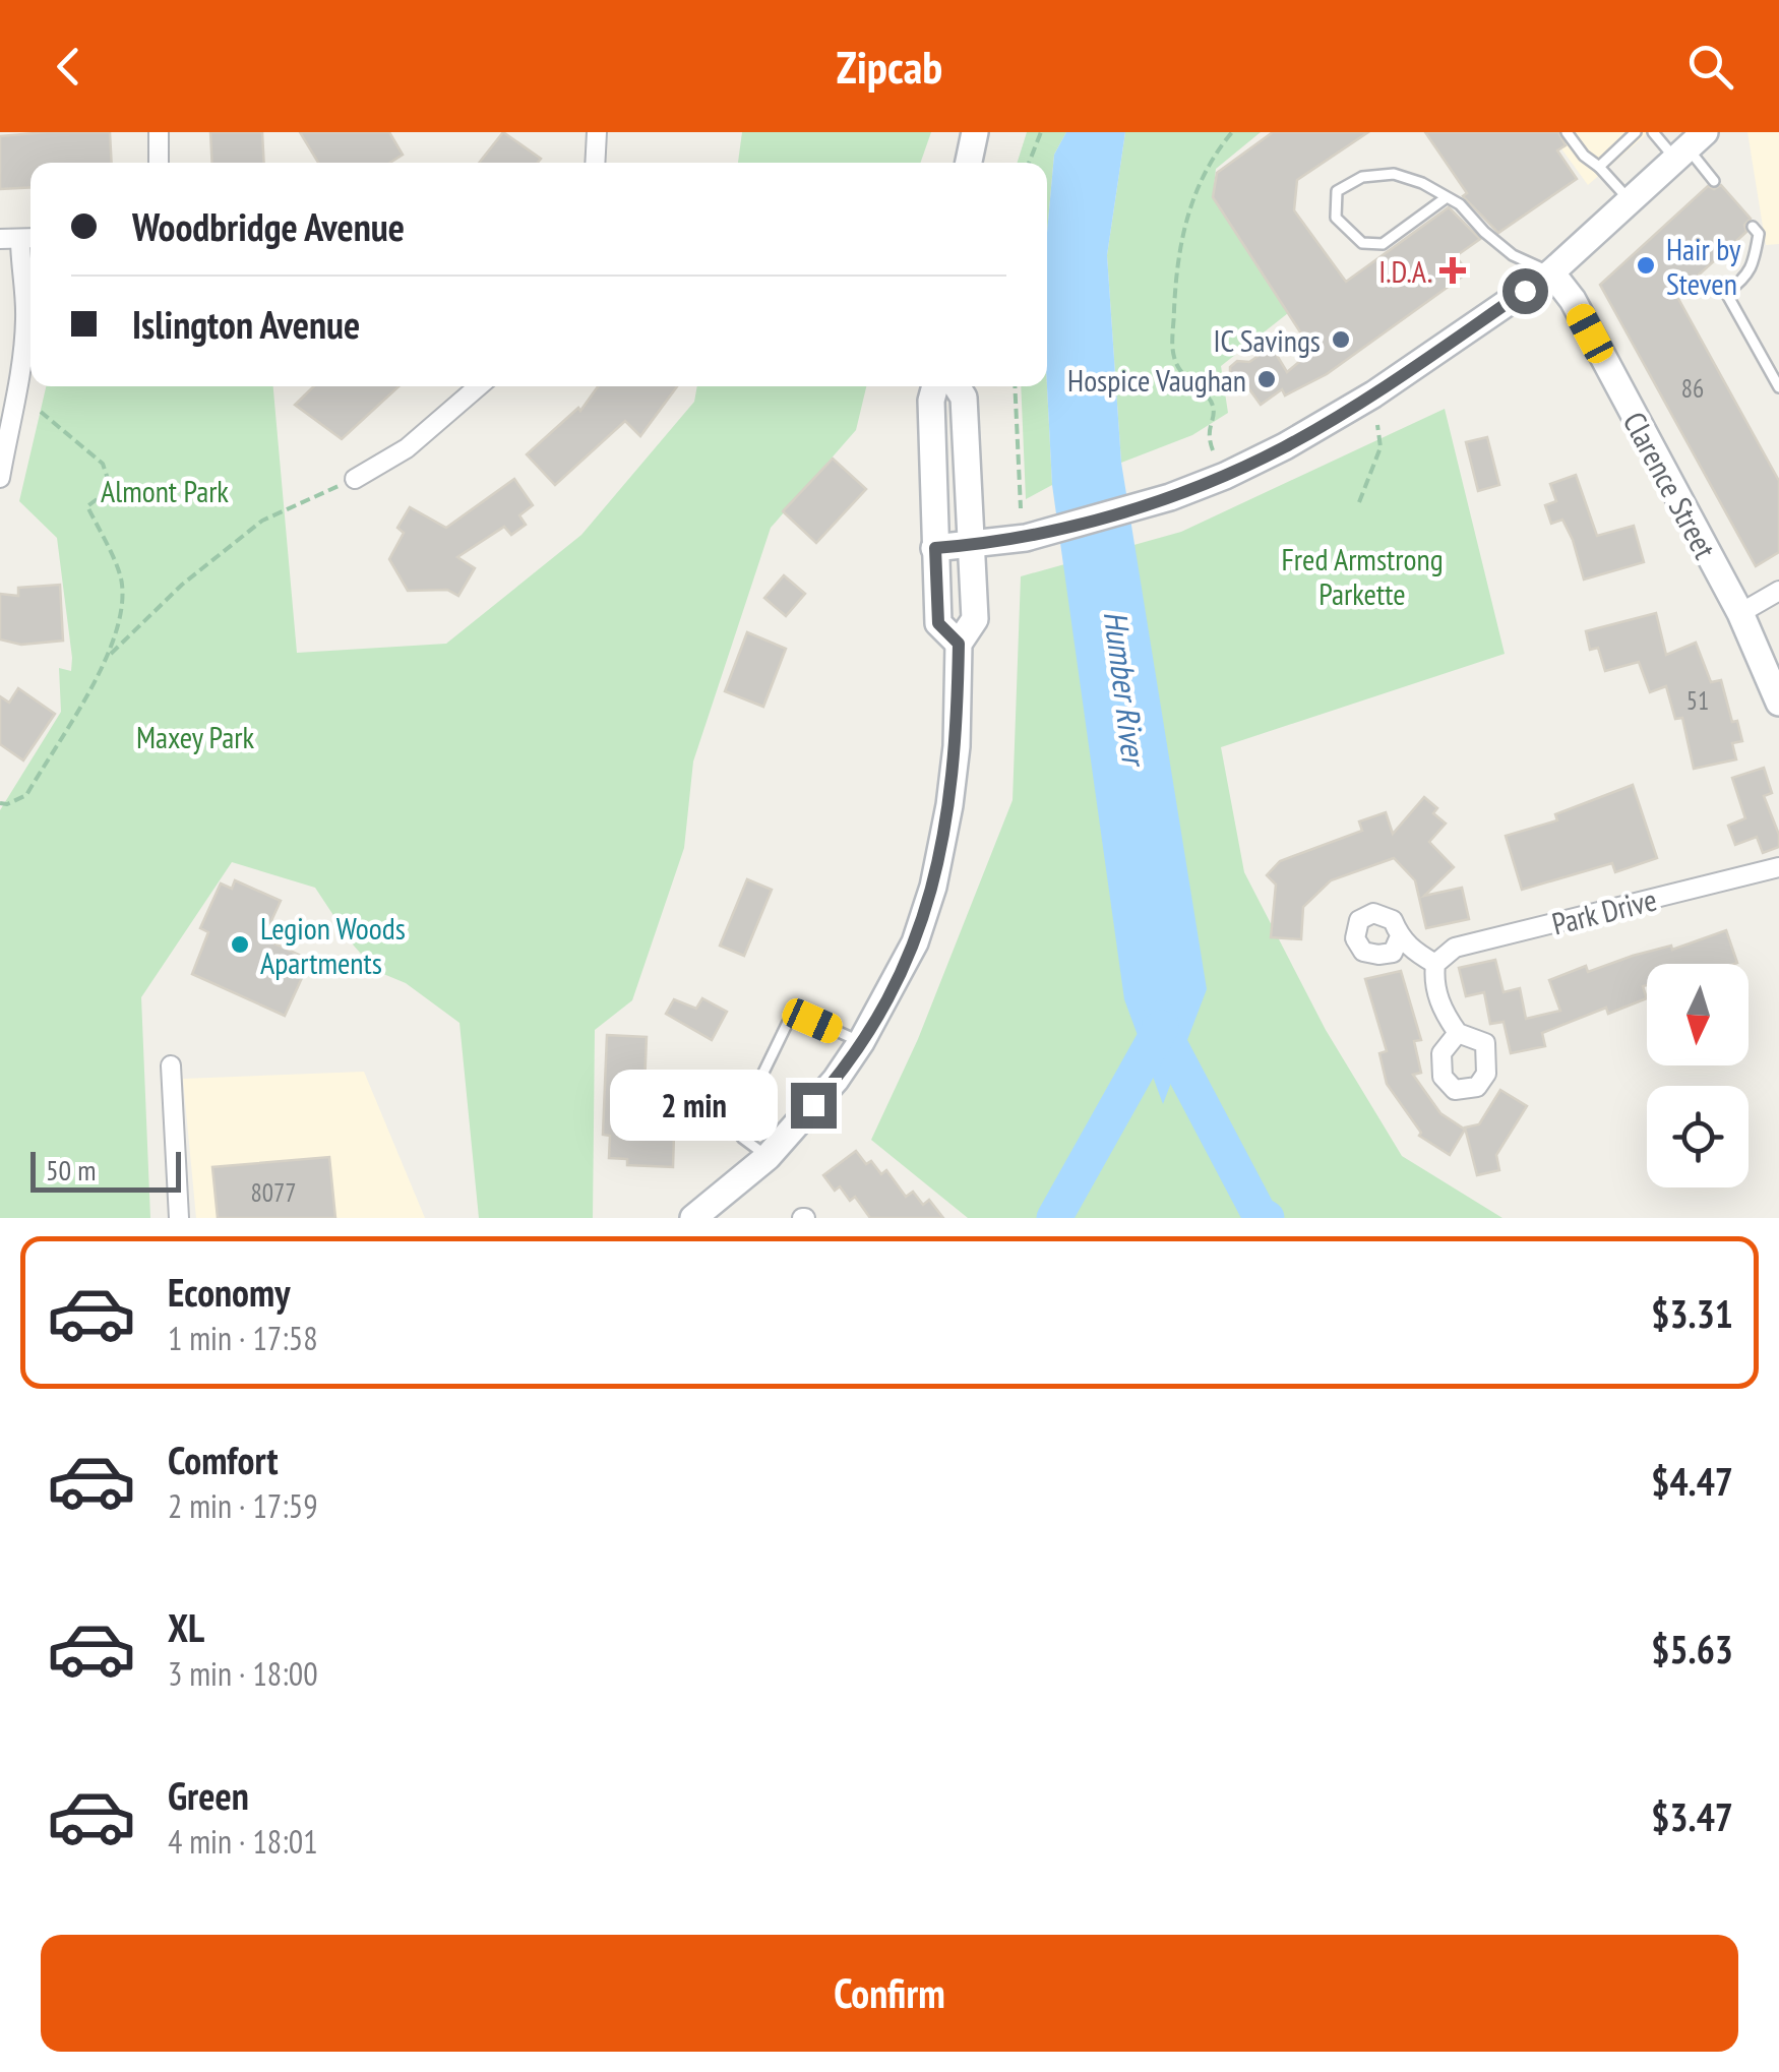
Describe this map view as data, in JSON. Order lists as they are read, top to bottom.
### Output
{
  "streets": {
    "street": ["Clarence Street", "Park Drive"]
  },
  "water": ["Humber River"],
  "parks": ["Almont Park", "Fred Armstrong Parkette", "Maxey Park"],
  "places": {
    "other": [
      "Hair by Steven",
      "IC Savings",
      "Hospice Vaughan",
      "Legion Woods Apartments"
    ],
    "health": ["I.D.A."]
  },
  "house_numbers": ["86", "51", "8077"],
  "scale_bar": "50 m",
  "north": "bottom",
  "page": {
    "header": "Zipcab",
    "banner": ["Woodbridge Avenue", "Islington Avenue"],
    "bubble": "2 min",
    "scale": "50 m",
    "list": [
      {
        "name": "Economy",
        "note": "1 min · 17:58",
        "value": "$3.31"
      },
      {
        "name": "Comfort",
        "note": "2 min · 17:59",
        "value": "$4.47"
      },
      {
        "name": "XL",
        "note": "3 min · 18:00",
        "value": "$5.63"
      },
      {
        "name": "Green",
        "note": "4 min · 18:01",
        "value": "$3.47"
      }
    ],
    "buttons": "Confirm"
  }
}
